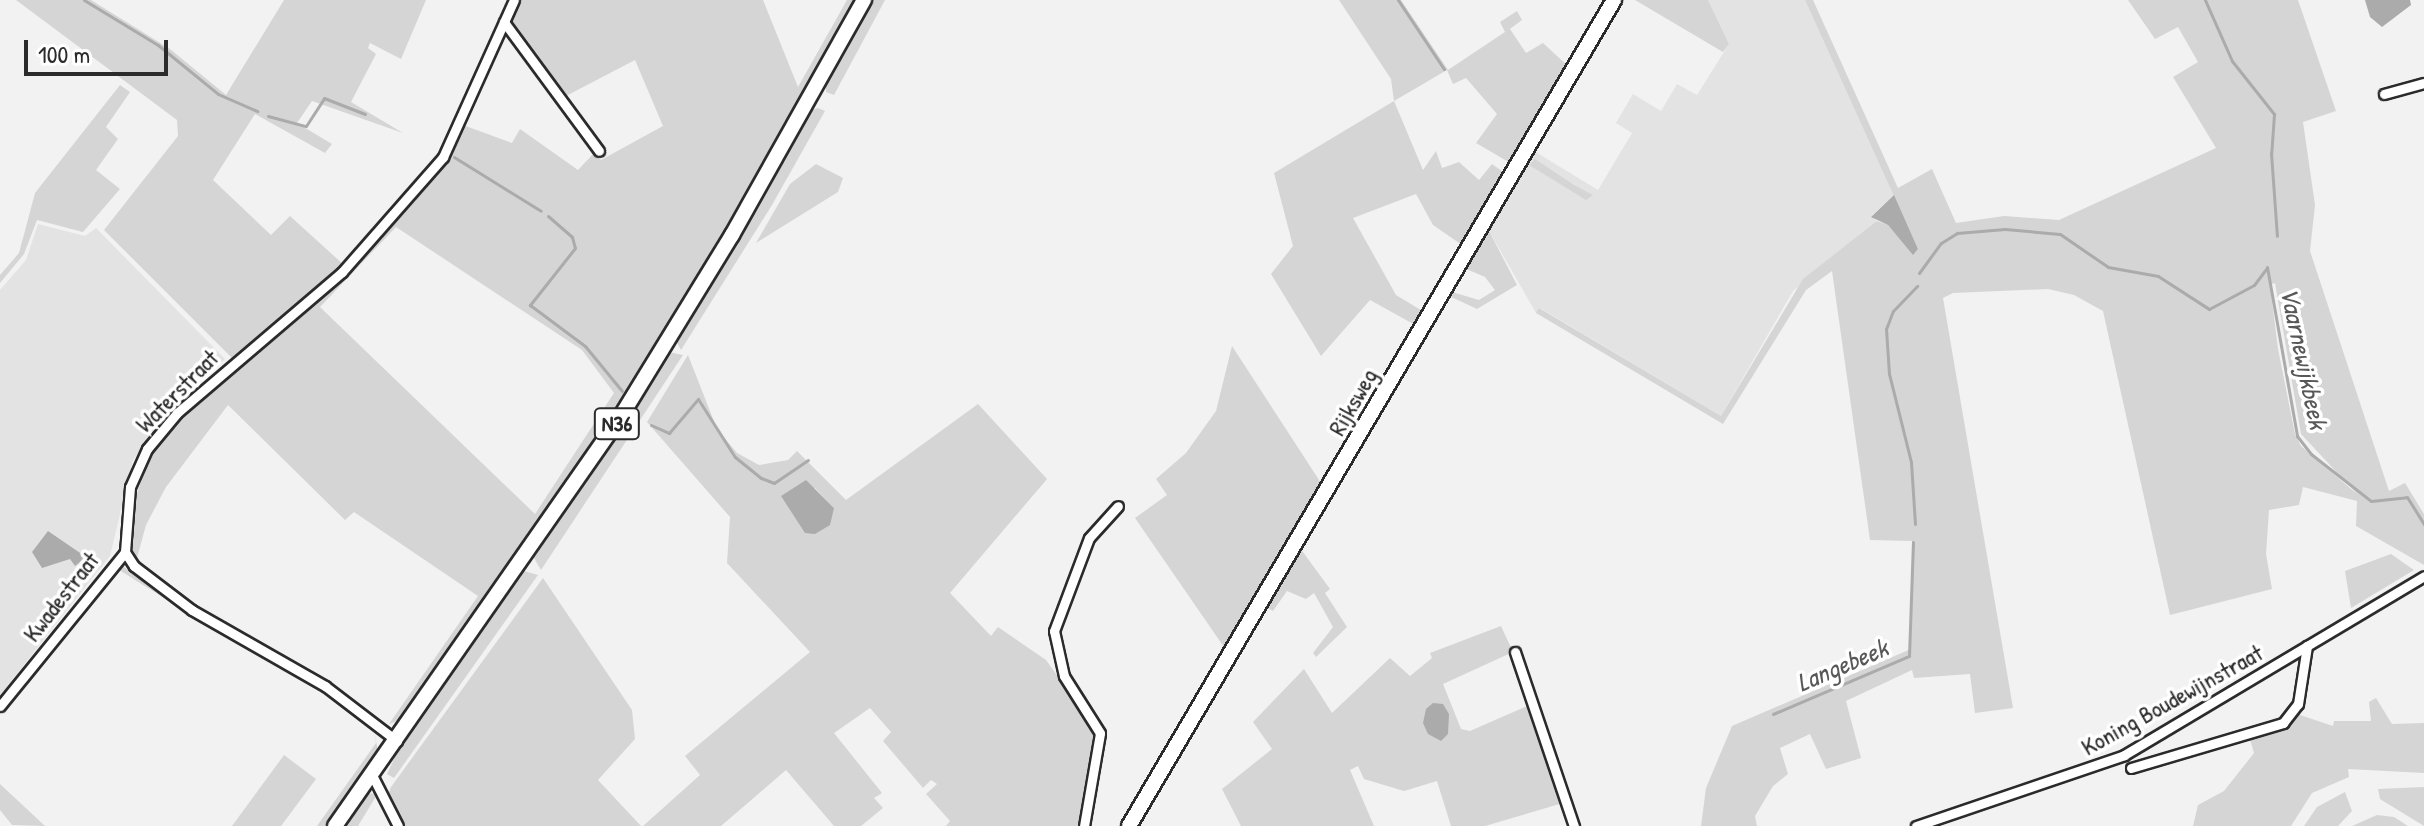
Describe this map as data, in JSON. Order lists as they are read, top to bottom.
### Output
{
  "streets": {
    "main road": ["Rijksweg", "N36"],
    "street": ["Waterstraat", "Kwadestraat", "Koning Boudewijnstraat"]
  },
  "crossings": [
    ["Waterstraat", "Kwadestraat"]
  ],
  "water": ["Vaarnewijkbeek", "Langebeek"],
  "scale_bar": "100 m"
}
